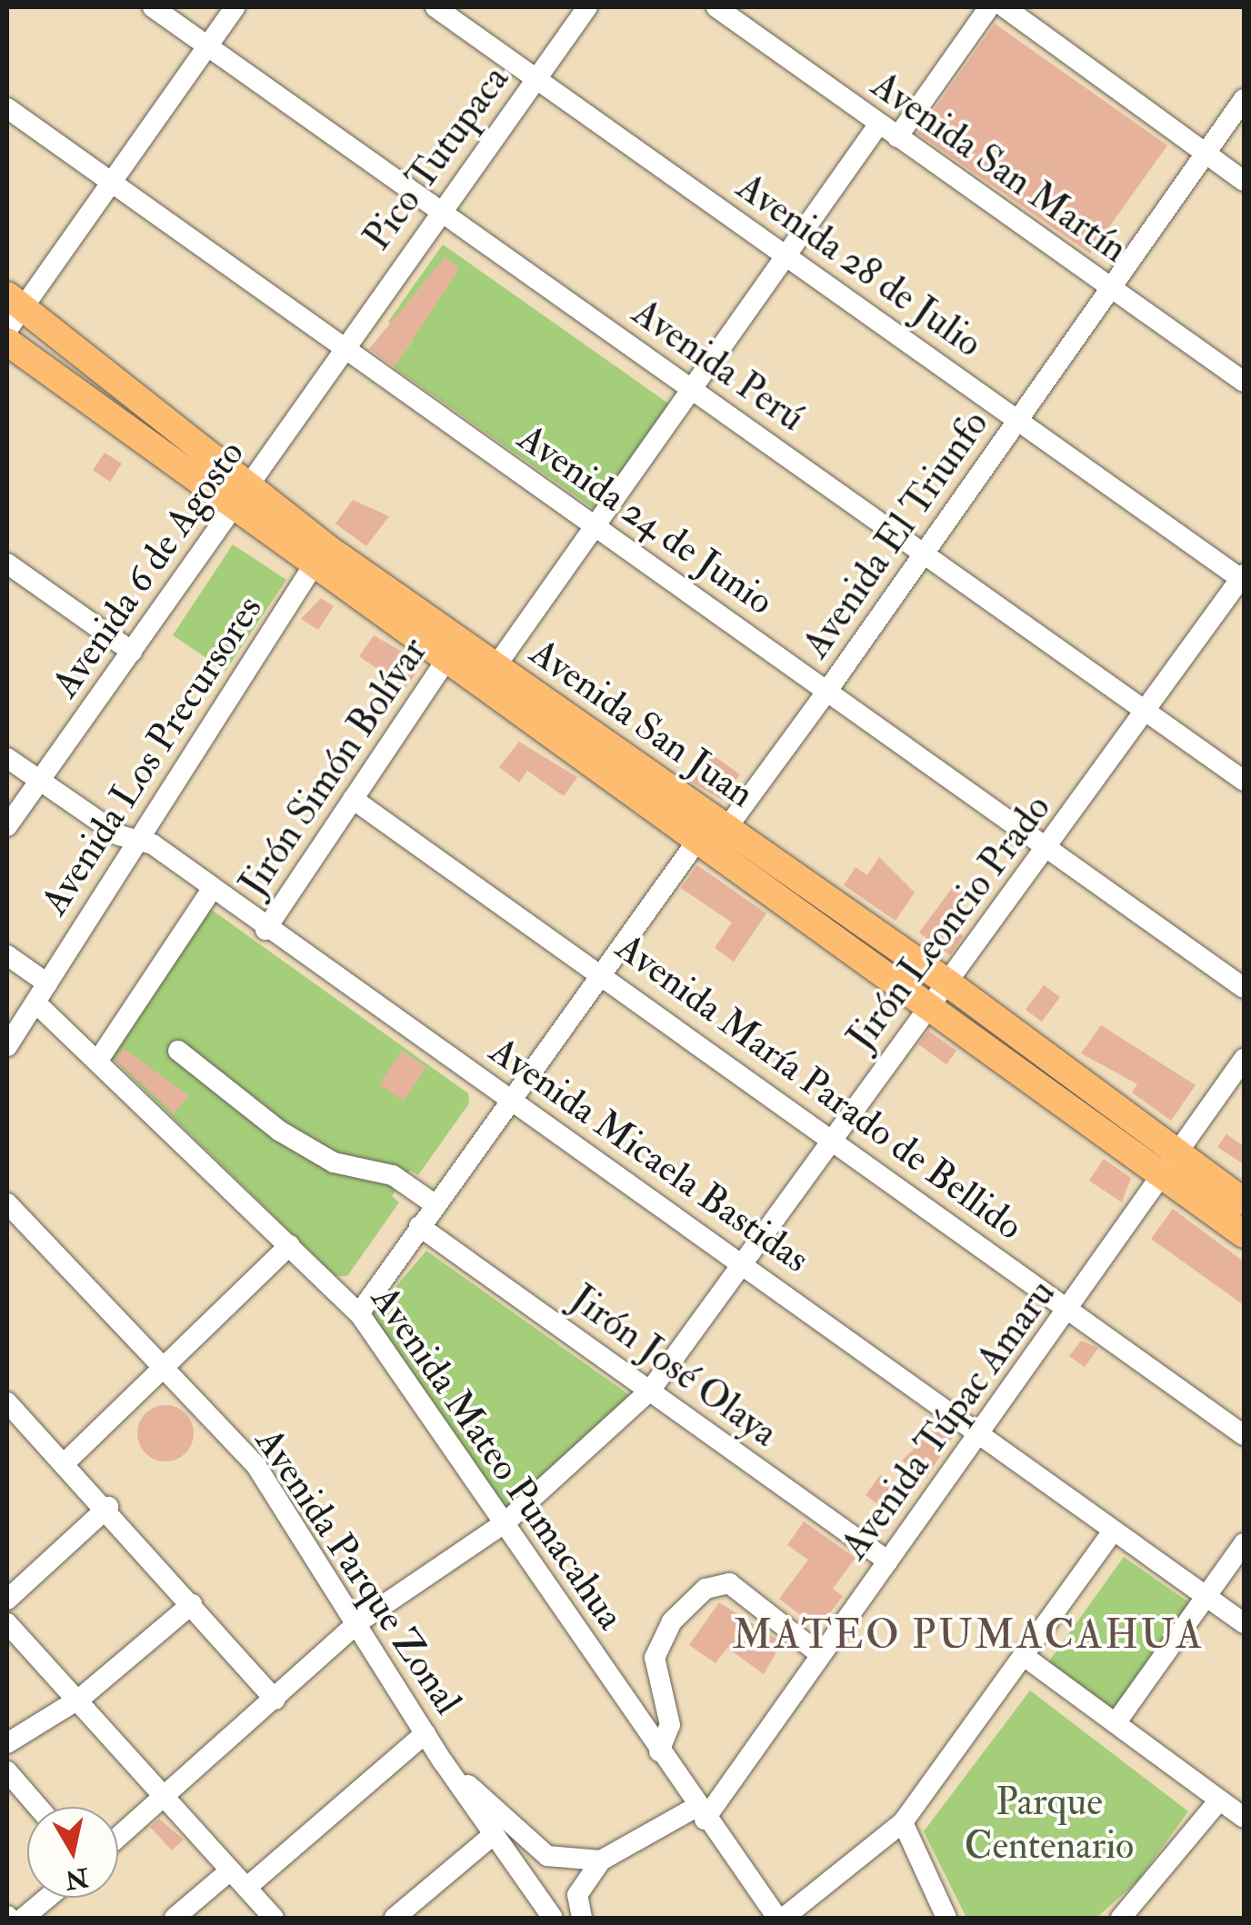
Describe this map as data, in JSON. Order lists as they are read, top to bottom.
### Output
{
  "streets": {
    "main road": ["Avenida San Juan"],
    "street": [
      "Pico Tutupaca",
      "Avenida San Martín",
      "Avenida 28 de Julio",
      "Avenida Perú",
      "Avenida 24 de Junio",
      "Avenida El Triunfo",
      "Avenida 6 de Agosto",
      "Avenida Los Precursores",
      "Jirón Simón Bolívar",
      "Jirón Leoncio Prado",
      "Avenida María Parado de Bellido",
      "Avenida Micaela Bastidas",
      "Jirón José Olaya",
      "Avenida Túpac Amaru",
      "Avenida Mateo Pumacahua",
      "Avenida Parque Zonal"
    ]
  },
  "crossings": [
    ["Pico Tutupaca", "Avenida 28 de Julio"],
    ["Pico Tutupaca", "Avenida Perú"],
    ["Pico Tutupaca", "Avenida 24 de Junio"],
    ["Pico Tutupaca", "Avenida 6 de Agosto"],
    ["Avenida San Martín", "Avenida El Triunfo"],
    ["Avenida 28 de Julio", "Avenida El Triunfo"],
    ["Avenida 28 de Julio", "Jirón Leoncio Prado"],
    ["Avenida Perú", "Avenida El Triunfo"],
    ["Avenida Perú", "Jirón Leoncio Prado"],
    ["Avenida 24 de Junio", "Avenida El Triunfo"],
    ["Avenida 24 de Junio", "Avenida 6 de Agosto"],
    ["Avenida 24 de Junio", "Jirón Leoncio Prado"],
    ["Avenida El Triunfo", "Avenida San Juan"],
    ["Avenida 6 de Agosto", "Avenida San Juan"],
    ["Avenida 6 de Agosto", "Avenida Micaela Bastidas"],
    ["Avenida San Juan", "Avenida Los Precursores"],
    ["Avenida San Juan", "Jirón Simón Bolívar"],
    ["Avenida San Juan", "Jirón Leoncio Prado"],
    ["Avenida San Juan", "Avenida Túpac Amaru"],
    ["Avenida Los Precursores", "Avenida Micaela Bastidas"],
    ["Avenida Los Precursores", "Avenida Mateo Pumacahua"],
    ["Jirón Simón Bolívar", "Avenida María Parado de Bellido"],
    ["Jirón Simón Bolívar", "Avenida Micaela Bastidas"],
    ["Jirón Leoncio Prado", "Avenida María Parado de Bellido"],
    ["Jirón Leoncio Prado", "Avenida Micaela Bastidas"],
    ["Jirón Leoncio Prado", "Jirón José Olaya"],
    ["Jirón Leoncio Prado", "Avenida Mateo Pumacahua"],
    ["Jirón Leoncio Prado", "Avenida Parque Zonal"],
    ["Avenida María Parado de Bellido", "Avenida Túpac Amaru"],
    ["Avenida Micaela Bastidas", "Avenida Túpac Amaru"],
    ["Jirón José Olaya", "Avenida Túpac Amaru"],
    ["Avenida Túpac Amaru", "Avenida Mateo Pumacahua"]
  ],
  "districts": ["MATEO PUMACAHUA"],
  "parks": ["Parque Centenario"],
  "north": "bottom"
}
